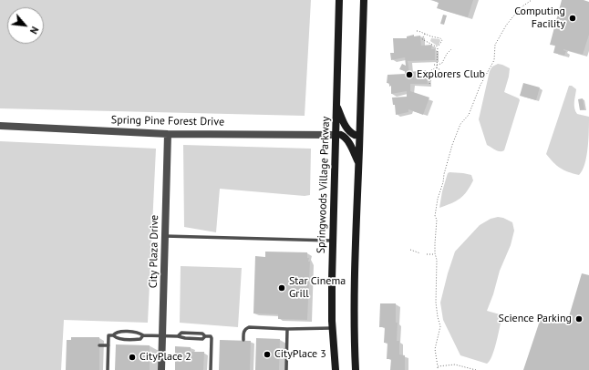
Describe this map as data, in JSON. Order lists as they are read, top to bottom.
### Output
{
  "streets": {
    "main road": ["Springwoods Village Parkway"],
    "street": ["Spring Pine Forest Drive", "City Plaza Drive"]
  },
  "crossings": [
    ["Spring Pine Forest Drive", "Springwoods Village Parkway"],
    ["Spring Pine Forest Drive", "City Plaza Drive"]
  ],
  "places": [
    "Computing Facility",
    "Explorers Club",
    "Star Cinema Grill",
    "Science Parking",
    "CityPlace 3",
    "CityPlace 2"
  ],
  "north": "bottom right"
}
